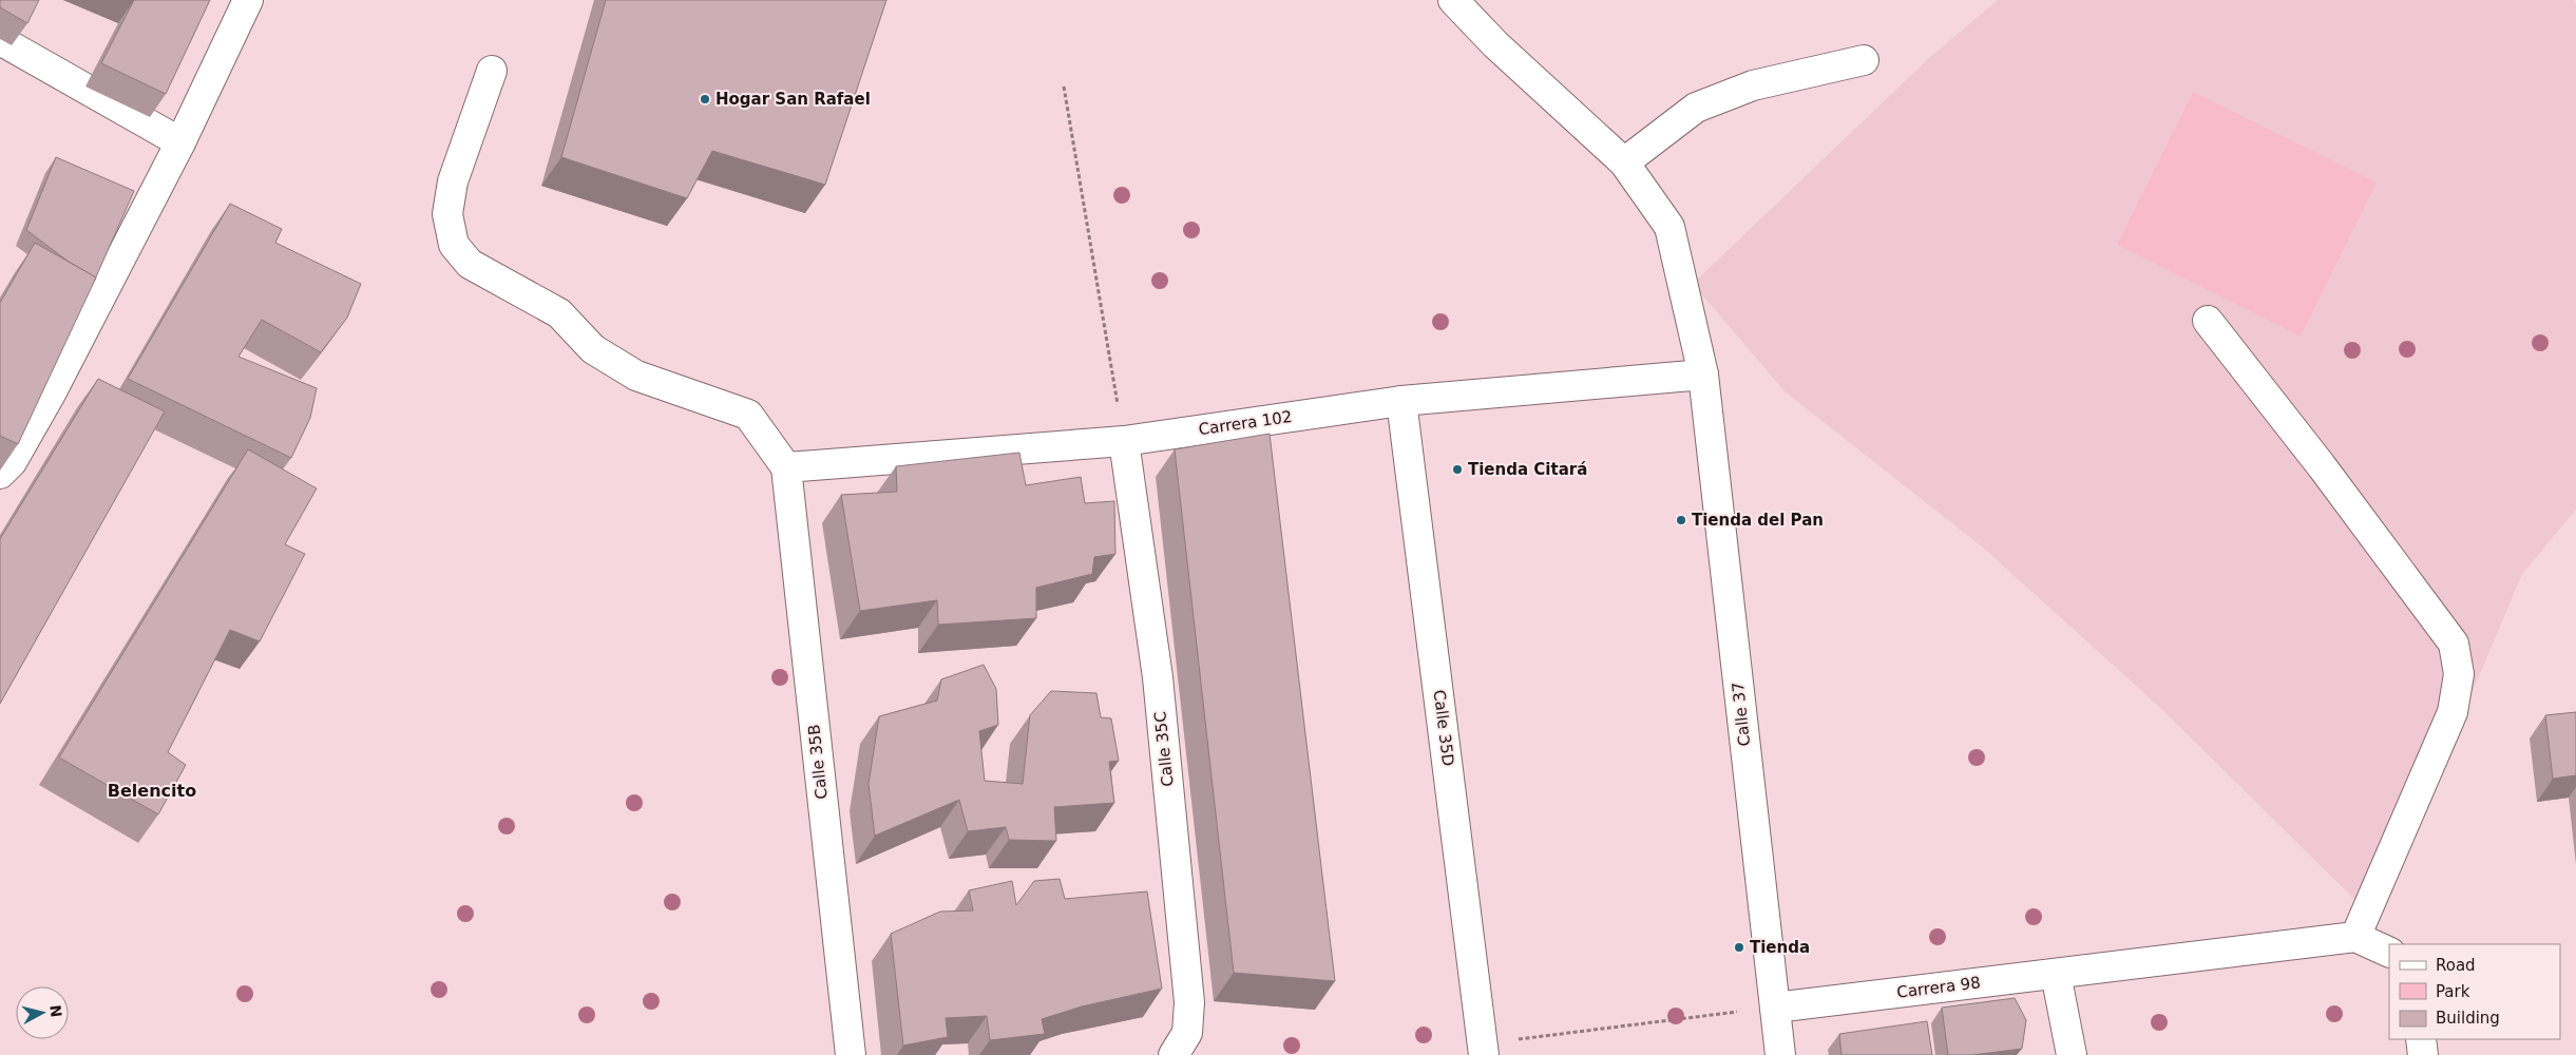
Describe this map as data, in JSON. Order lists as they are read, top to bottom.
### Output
{
  "streets": {
    "street": [
      "Carrera 102",
      "Calle 37",
      "Calle 35D",
      "Calle 35C",
      "Calle 35B",
      "Carrera 98"
    ]
  },
  "crossings": [
    ["Carrera 102", "Calle 37"],
    ["Carrera 102", "Calle 35D"],
    ["Carrera 102", "Calle 35C"],
    ["Carrera 102", "Calle 35B"],
    ["Calle 37", "Carrera 98"]
  ],
  "districts": ["Belencito"],
  "places": [
    "Hogar San Rafael",
    "Tienda Citará",
    "Tienda del Pan",
    "Tienda"
  ],
  "legend": ["Road", "Park", "Building"],
  "north": "right"
}
